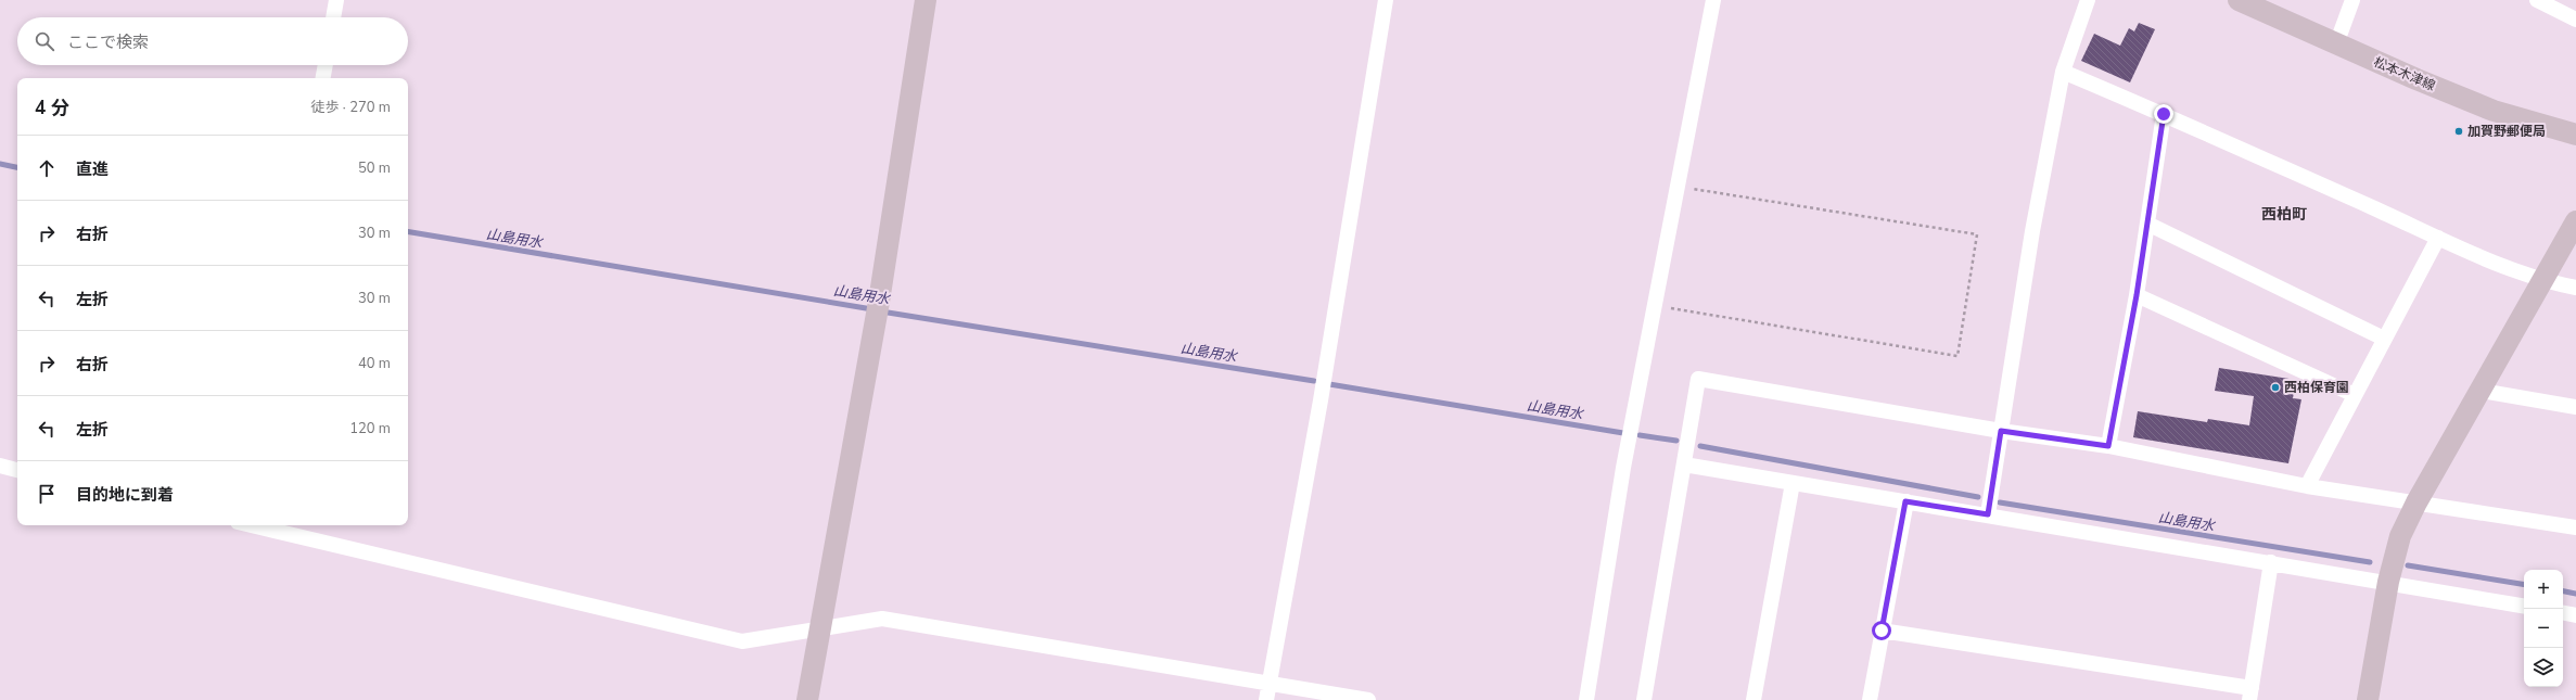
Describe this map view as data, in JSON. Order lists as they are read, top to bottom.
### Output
{
  "streets": {
    "street": ["松本木津線"]
  },
  "districts": ["西柏町"],
  "water": ["山島用水"],
  "places": ["加賀野郵便局", "西柏保育園"],
  "page": {
    "search": "ここで検索",
    "heading": ["4 分", "徒歩 · 270 m"],
    "list": [
      ["直進", "50 m"],
      ["右折", "30 m"],
      ["左折", "30 m"],
      ["右折", "40 m"],
      ["左折", "120 m"],
      "目的地に到着"
    ],
    "map_buttons": ["+", "−"]
  }
}
